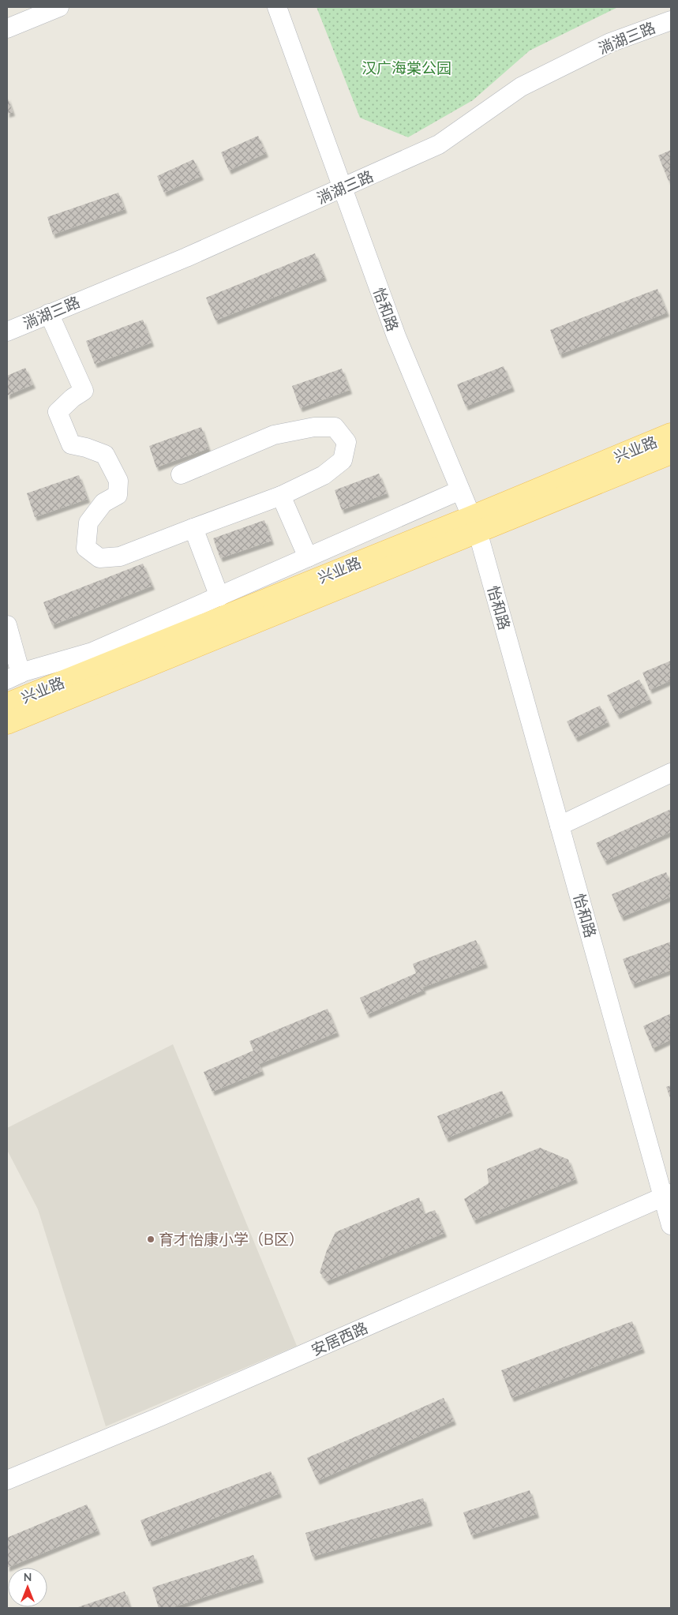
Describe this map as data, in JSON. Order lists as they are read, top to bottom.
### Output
{
  "streets": {
    "main road": ["兴业路"],
    "street": ["淌湖三路", "怡和路", "安居西路"]
  },
  "crossings": [
    ["淌湖三路", "怡和路"],
    ["怡和路", "兴业路"],
    ["怡和路", "安居西路"]
  ],
  "parks": ["汉广海棠公园"],
  "places": ["育才怡康小学（B区）"],
  "north": "top"
}
